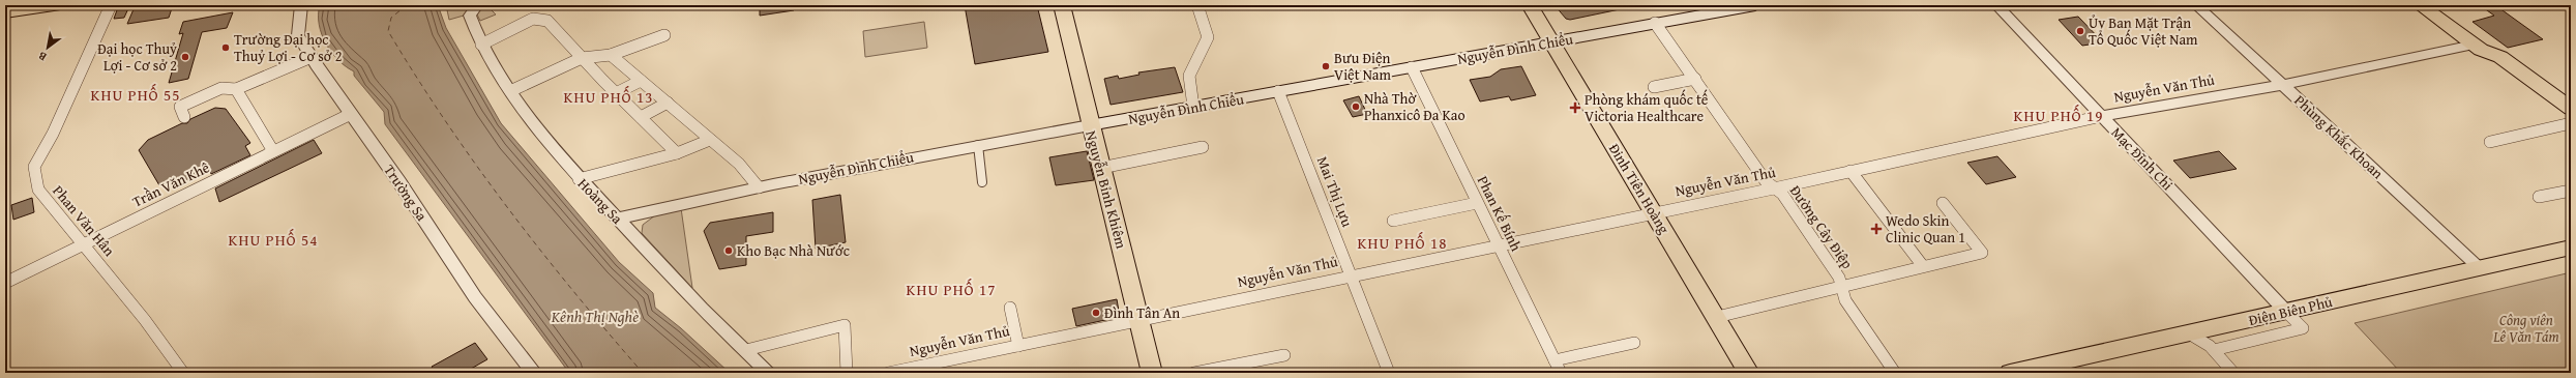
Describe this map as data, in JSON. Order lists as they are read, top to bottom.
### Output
{
  "streets": {
    "main road": [
      "Nguyễn Đình Chiểu",
      "Đinh Tiên Hoàng",
      "Nguyễn Bỉnh Khiêm",
      "Điện Biên Phủ"
    ],
    "street": [
      "Nguyễn Văn Thủ",
      "Phùng Khắc Khoan",
      "Mạc Đĩnh Chi",
      "Trần Văn Khê",
      "Mai Thị Lựu",
      "Trường Sa",
      "Hoàng Sa",
      "Phan Kế Bính",
      "Phan Văn Hân",
      "Đường Cây Điệp"
    ]
  },
  "crossings": [
    ["Nguyễn Đình Chiểu", "Đinh Tiên Hoàng"],
    ["Nguyễn Đình Chiểu", "Nguyễn Bỉnh Khiêm"],
    ["Nguyễn Đình Chiểu", "Mai Thị Lựu"],
    ["Nguyễn Đình Chiểu", "Hoàng Sa"],
    ["Nguyễn Đình Chiểu", "Phan Kế Bính"],
    ["Nguyễn Đình Chiểu", "Đường Cây Điệp"],
    ["Nguyễn Văn Thủ", "Phùng Khắc Khoan"],
    ["Nguyễn Văn Thủ", "Mạc Đĩnh Chi"],
    ["Nguyễn Văn Thủ", "Đinh Tiên Hoàng"],
    ["Nguyễn Văn Thủ", "Nguyễn Bỉnh Khiêm"],
    ["Nguyễn Văn Thủ", "Mai Thị Lựu"],
    ["Nguyễn Văn Thủ", "Phan Kế Bính"],
    ["Nguyễn Văn Thủ", "Đường Cây Điệp"],
    ["Phùng Khắc Khoan", "Điện Biên Phủ"],
    ["Mạc Đĩnh Chi", "Điện Biên Phủ"],
    ["Trần Văn Khê", "Trường Sa"],
    ["Trần Văn Khê", "Phan Văn Hân"]
  ],
  "districts": [
    "KHU PHỐ 55",
    "KHU PHỐ 13",
    "KHU PHỐ 19",
    "KHU PHỐ 54",
    "KHU PHỐ 18",
    "KHU PHỐ 17"
  ],
  "water": ["Kênh Thị Nghè"],
  "parks": ["Công viên Lê Văn Tám"],
  "places": {
    "other": [
      "Ủy Ban Mặt Trận Tổ Quốc Việt Nam",
      "Trường Đại học Thuỷ Lợi - Cơ sở 2",
      "Đại học Thuỷ Lợi - Cơ sở 2",
      "Bưu Điện Việt Nam",
      "Nhà Thờ Phanxicô Đa Kao",
      "Kho Bạc Nhà Nước",
      "Đình Tân An"
    ],
    "health": ["Phòng khám quốc tế Victoria Healthcare", "Wedo Skin Clinic Quan 1"]
  },
  "north": "bottom left"
}
